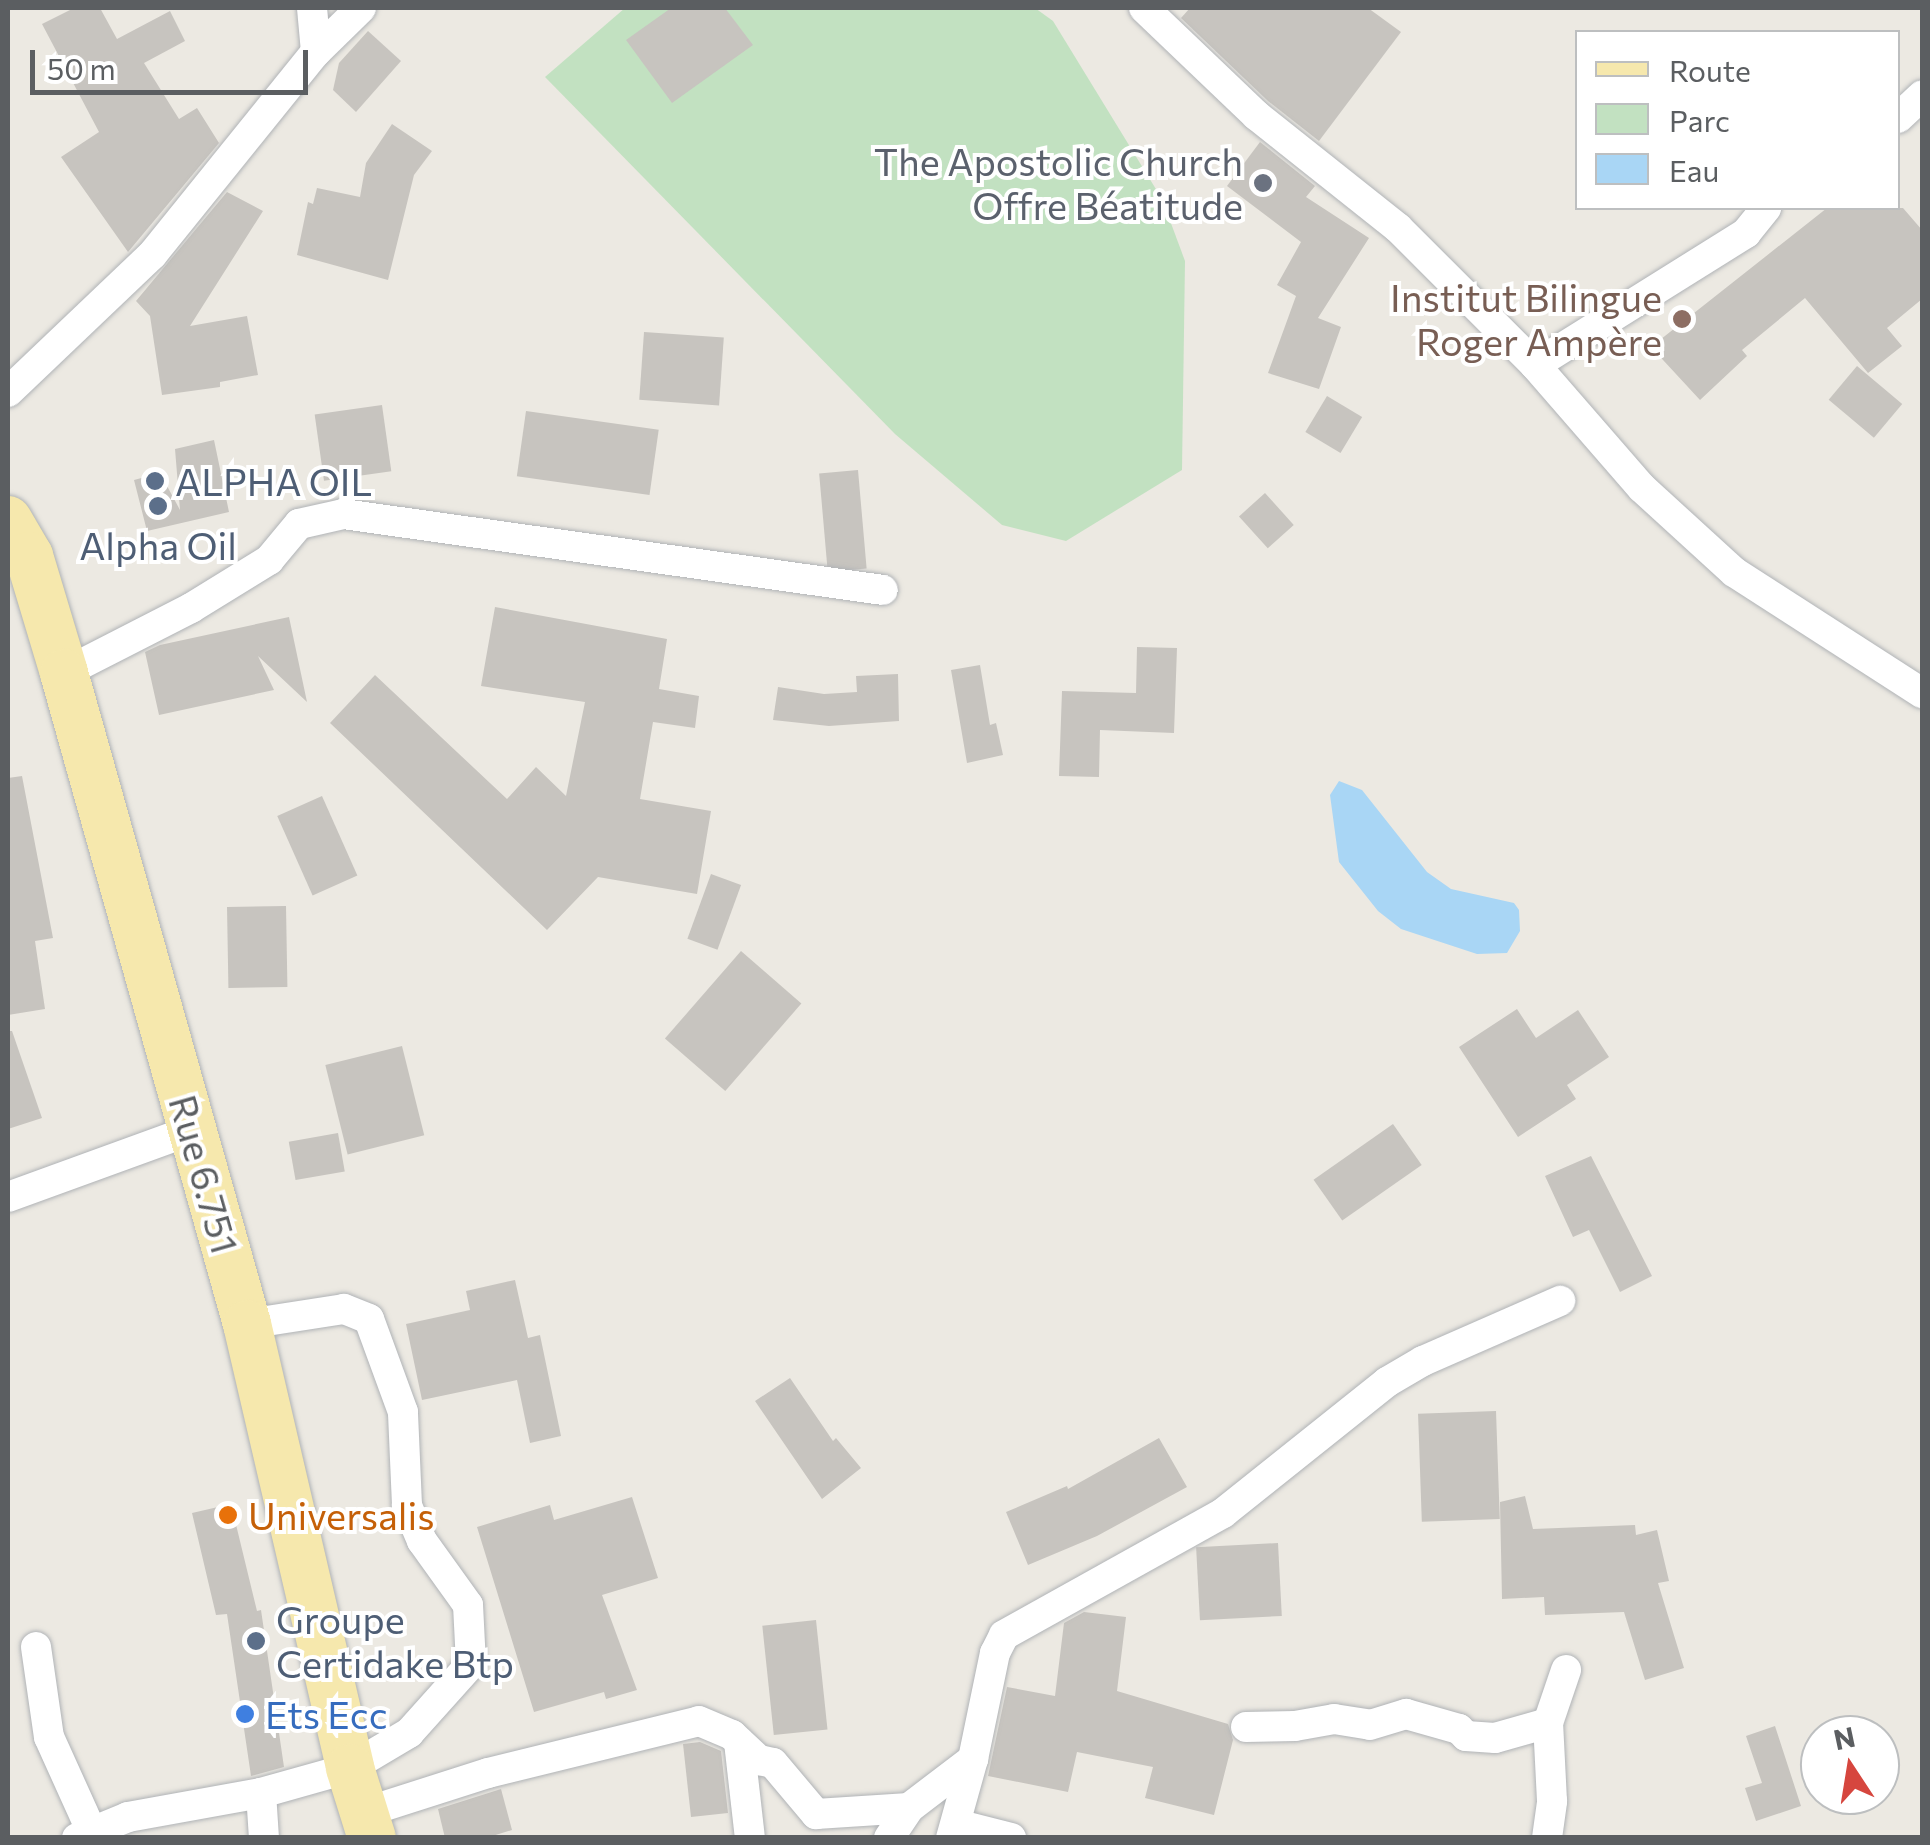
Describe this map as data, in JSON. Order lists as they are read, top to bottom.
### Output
{
  "streets": {
    "main road": ["Rue 6.751"]
  },
  "places": [
    "The Apostolic Church Offre Béatitude",
    "Institut Bilingue Roger Ampère",
    "ALPHA OIL",
    "Alpha Oil",
    "Universalis",
    "Groupe Certidake Btp",
    "Ets Ecc"
  ],
  "legend": ["Route", "Parc", "Eau"],
  "scale_bar": "50 m",
  "north": "top"
}
